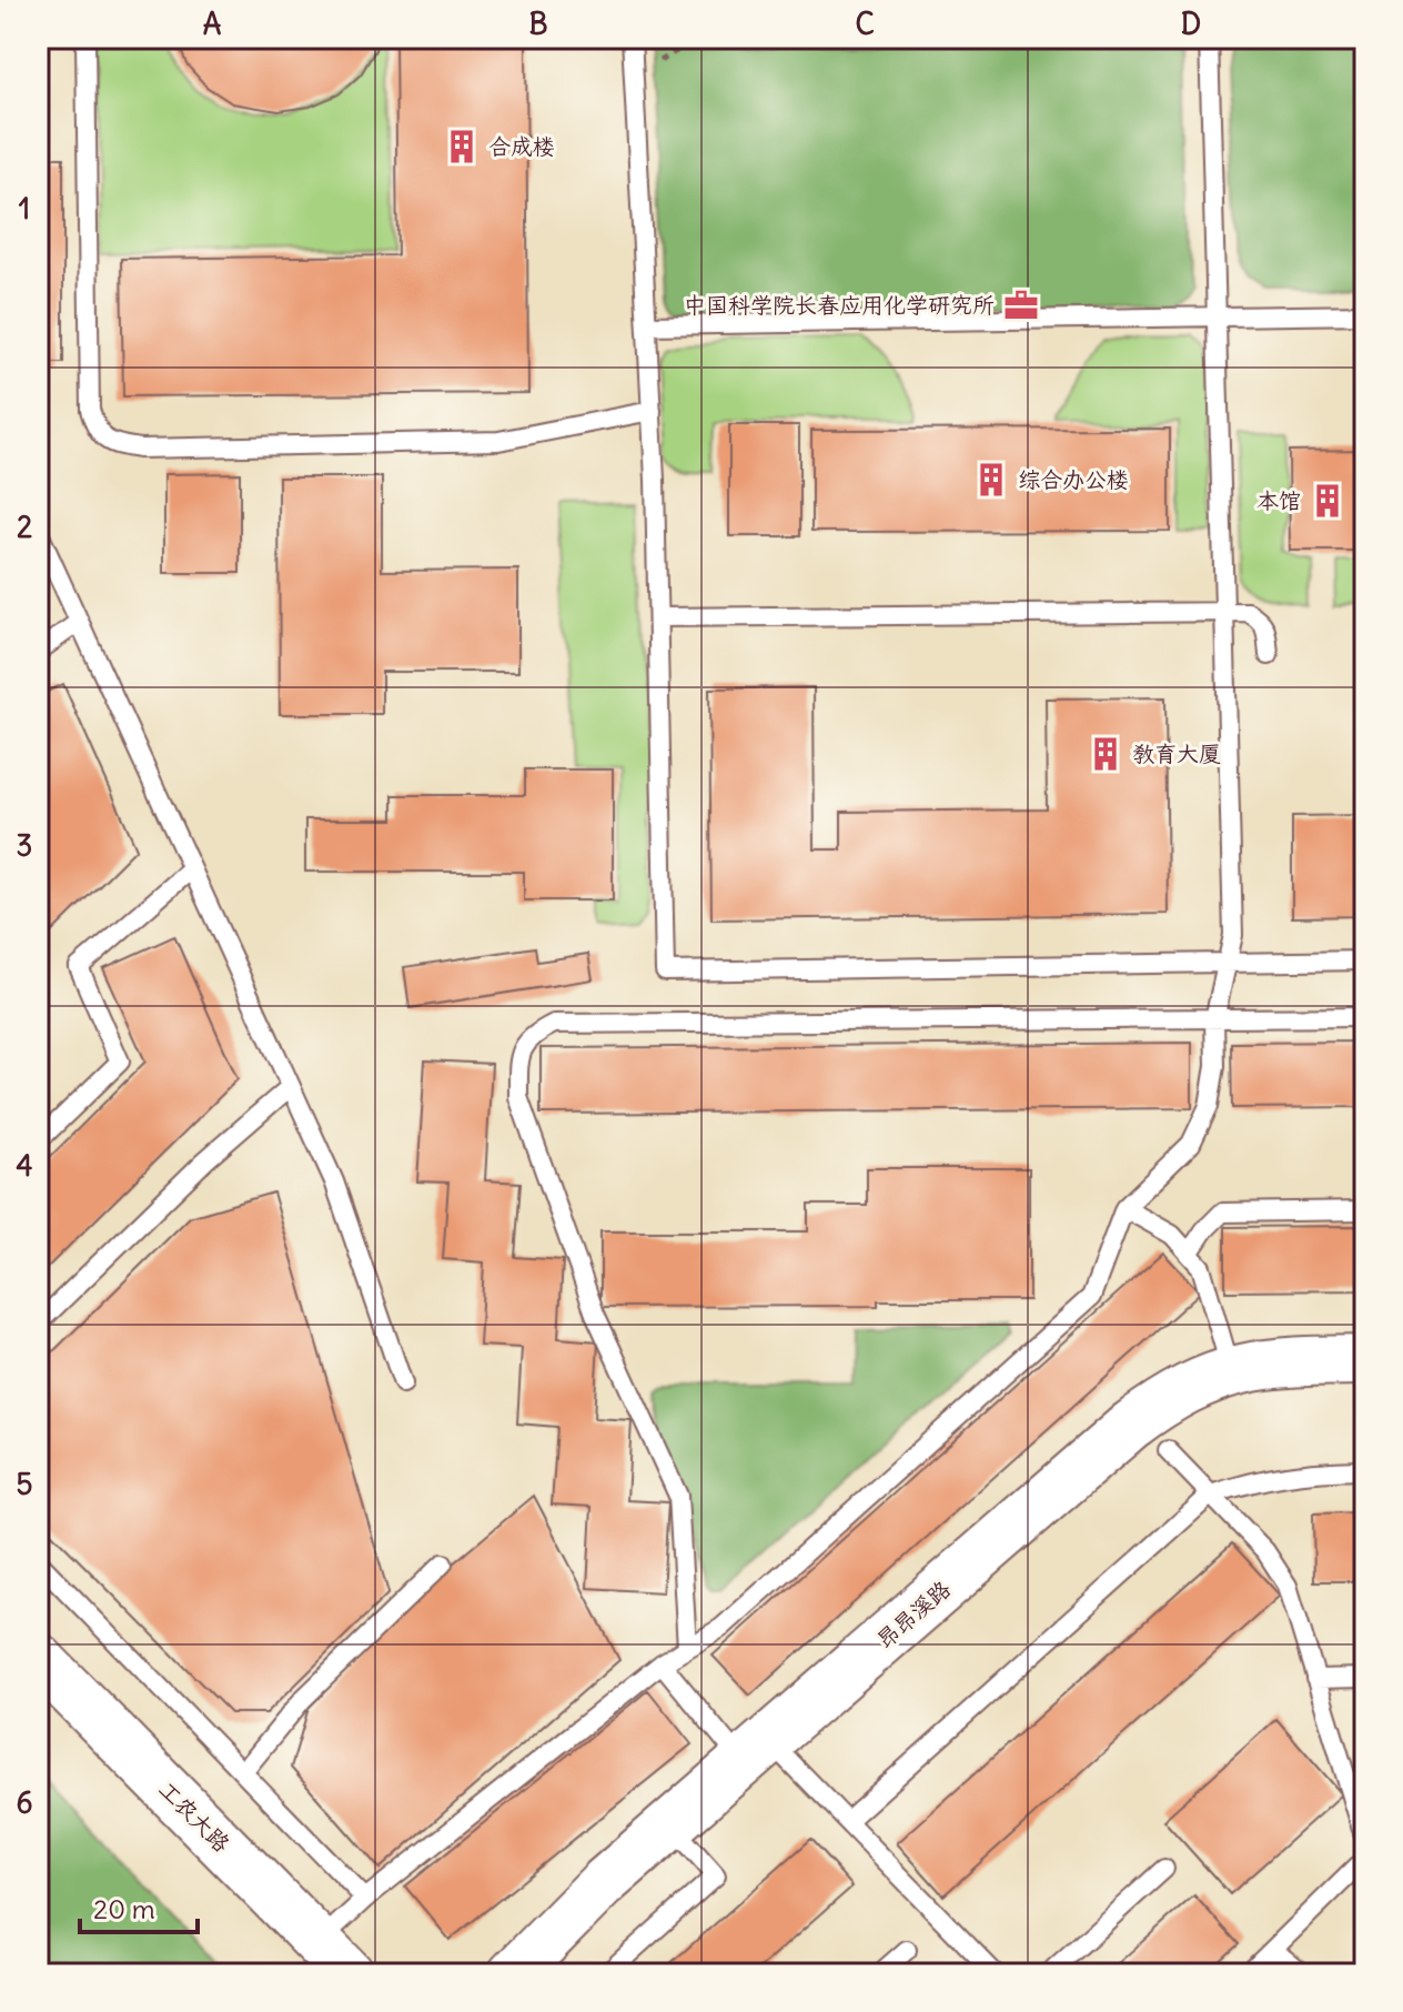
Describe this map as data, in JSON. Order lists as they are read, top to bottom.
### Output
{
  "streets": {
    "street": ["昂昂溪路", "工农大路"]
  },
  "places": {
    "building": [
      "合成楼",
      "综合办公楼",
      "本馆",
      "教育大厦"
    ],
    "office": ["中国科学院长春应用化学研究所"]
  },
  "scale_bar": "20 m",
  "grid": {
    "columns": [
      "A",
      "B",
      "C",
      "D"
    ],
    "rows": [
      "1",
      "2",
      "3",
      "4",
      "5",
      "6"
    ]
  }
}
